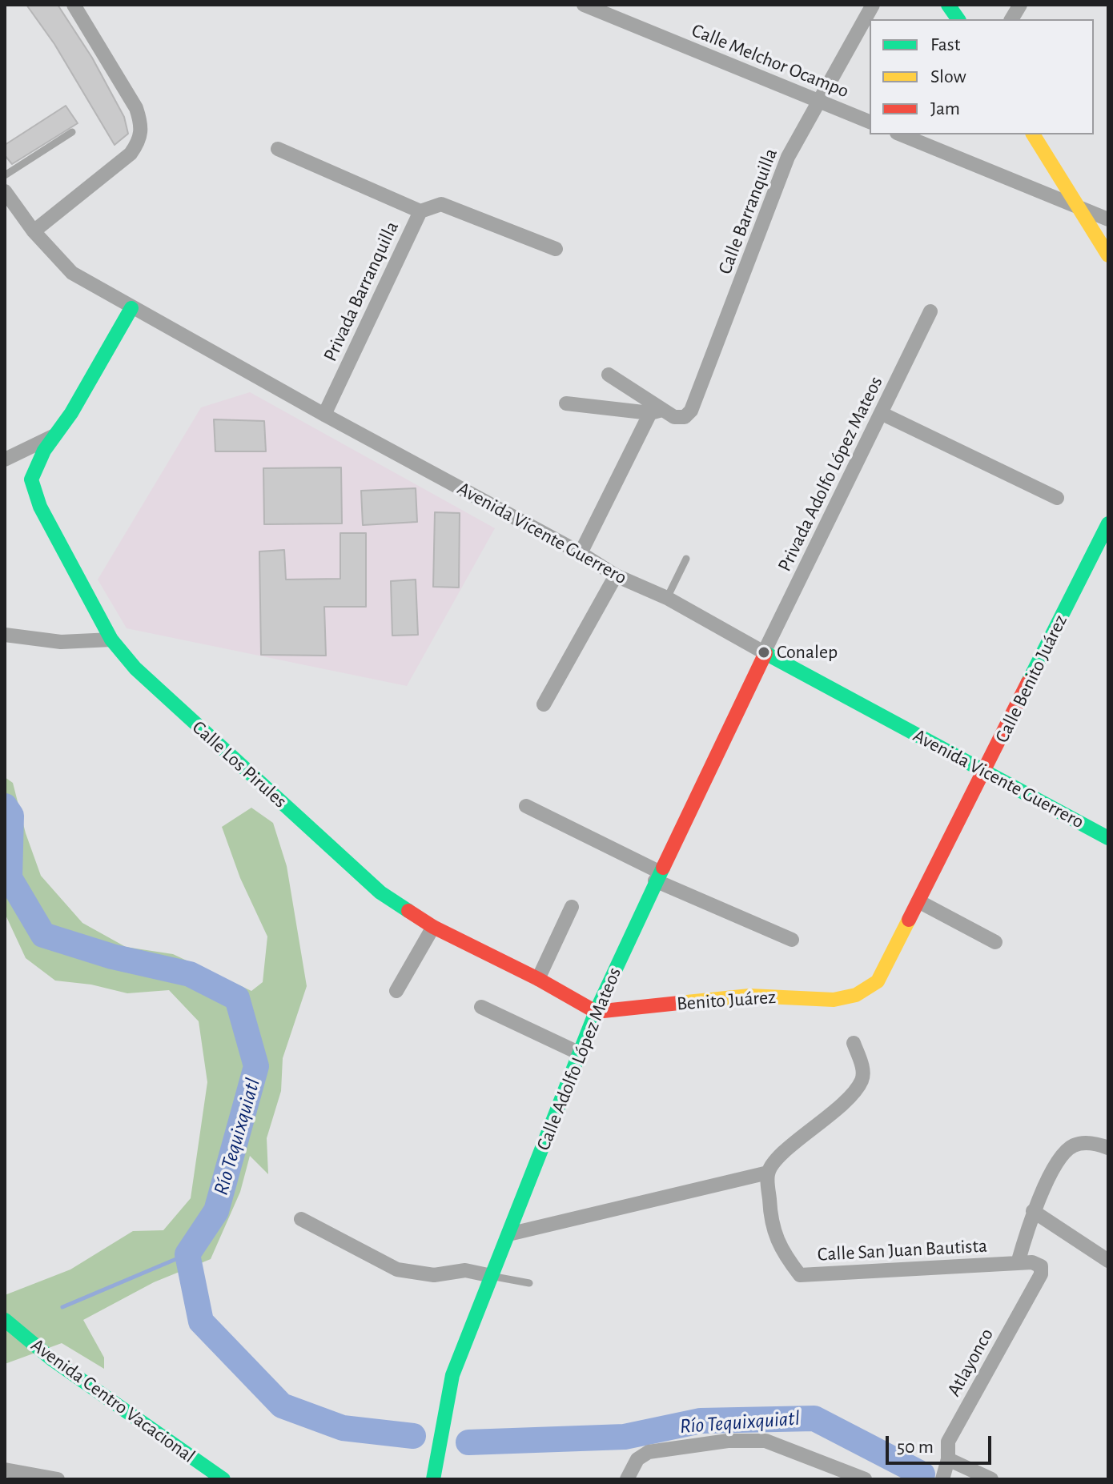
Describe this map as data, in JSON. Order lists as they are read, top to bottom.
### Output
{
  "streets": {
    "street": [
      "Calle Melchor Ocampo",
      "Calle Barranquilla",
      "Privada Barranquilla",
      "Privada Adolfo López Mateos",
      "Avenida Vicente Guerrero",
      "Calle Benito Juárez",
      "Calle Los Pirules",
      "Benito Juárez",
      "Calle Adolfo López Mateos",
      "Calle San Juan Bautista",
      "Atlayonco",
      "Avenida Centro Vacacional"
    ]
  },
  "crossings": [
    ["Calle Melchor Ocampo", "Calle Barranquilla"],
    ["Privada Barranquilla", "Avenida Vicente Guerrero"],
    ["Privada Adolfo López Mateos", "Avenida Vicente Guerrero"],
    ["Privada Adolfo López Mateos", "Calle Adolfo López Mateos"],
    ["Avenida Vicente Guerrero", "Calle Benito Juárez"],
    ["Avenida Vicente Guerrero", "Calle Los Pirules"],
    ["Avenida Vicente Guerrero", "Calle Adolfo López Mateos"],
    ["Calle Benito Juárez", "Benito Juárez"],
    ["Calle Los Pirules", "Benito Juárez"],
    ["Calle Los Pirules", "Calle Adolfo López Mateos"],
    ["Benito Juárez", "Calle Adolfo López Mateos"],
    ["Calle San Juan Bautista", "Atlayonco"]
  ],
  "water": ["Río Tequixquiatl"],
  "places": ["Conalep"],
  "legend": ["Fast", "Slow", "Jam"],
  "scale_bar": "50 m"
}
